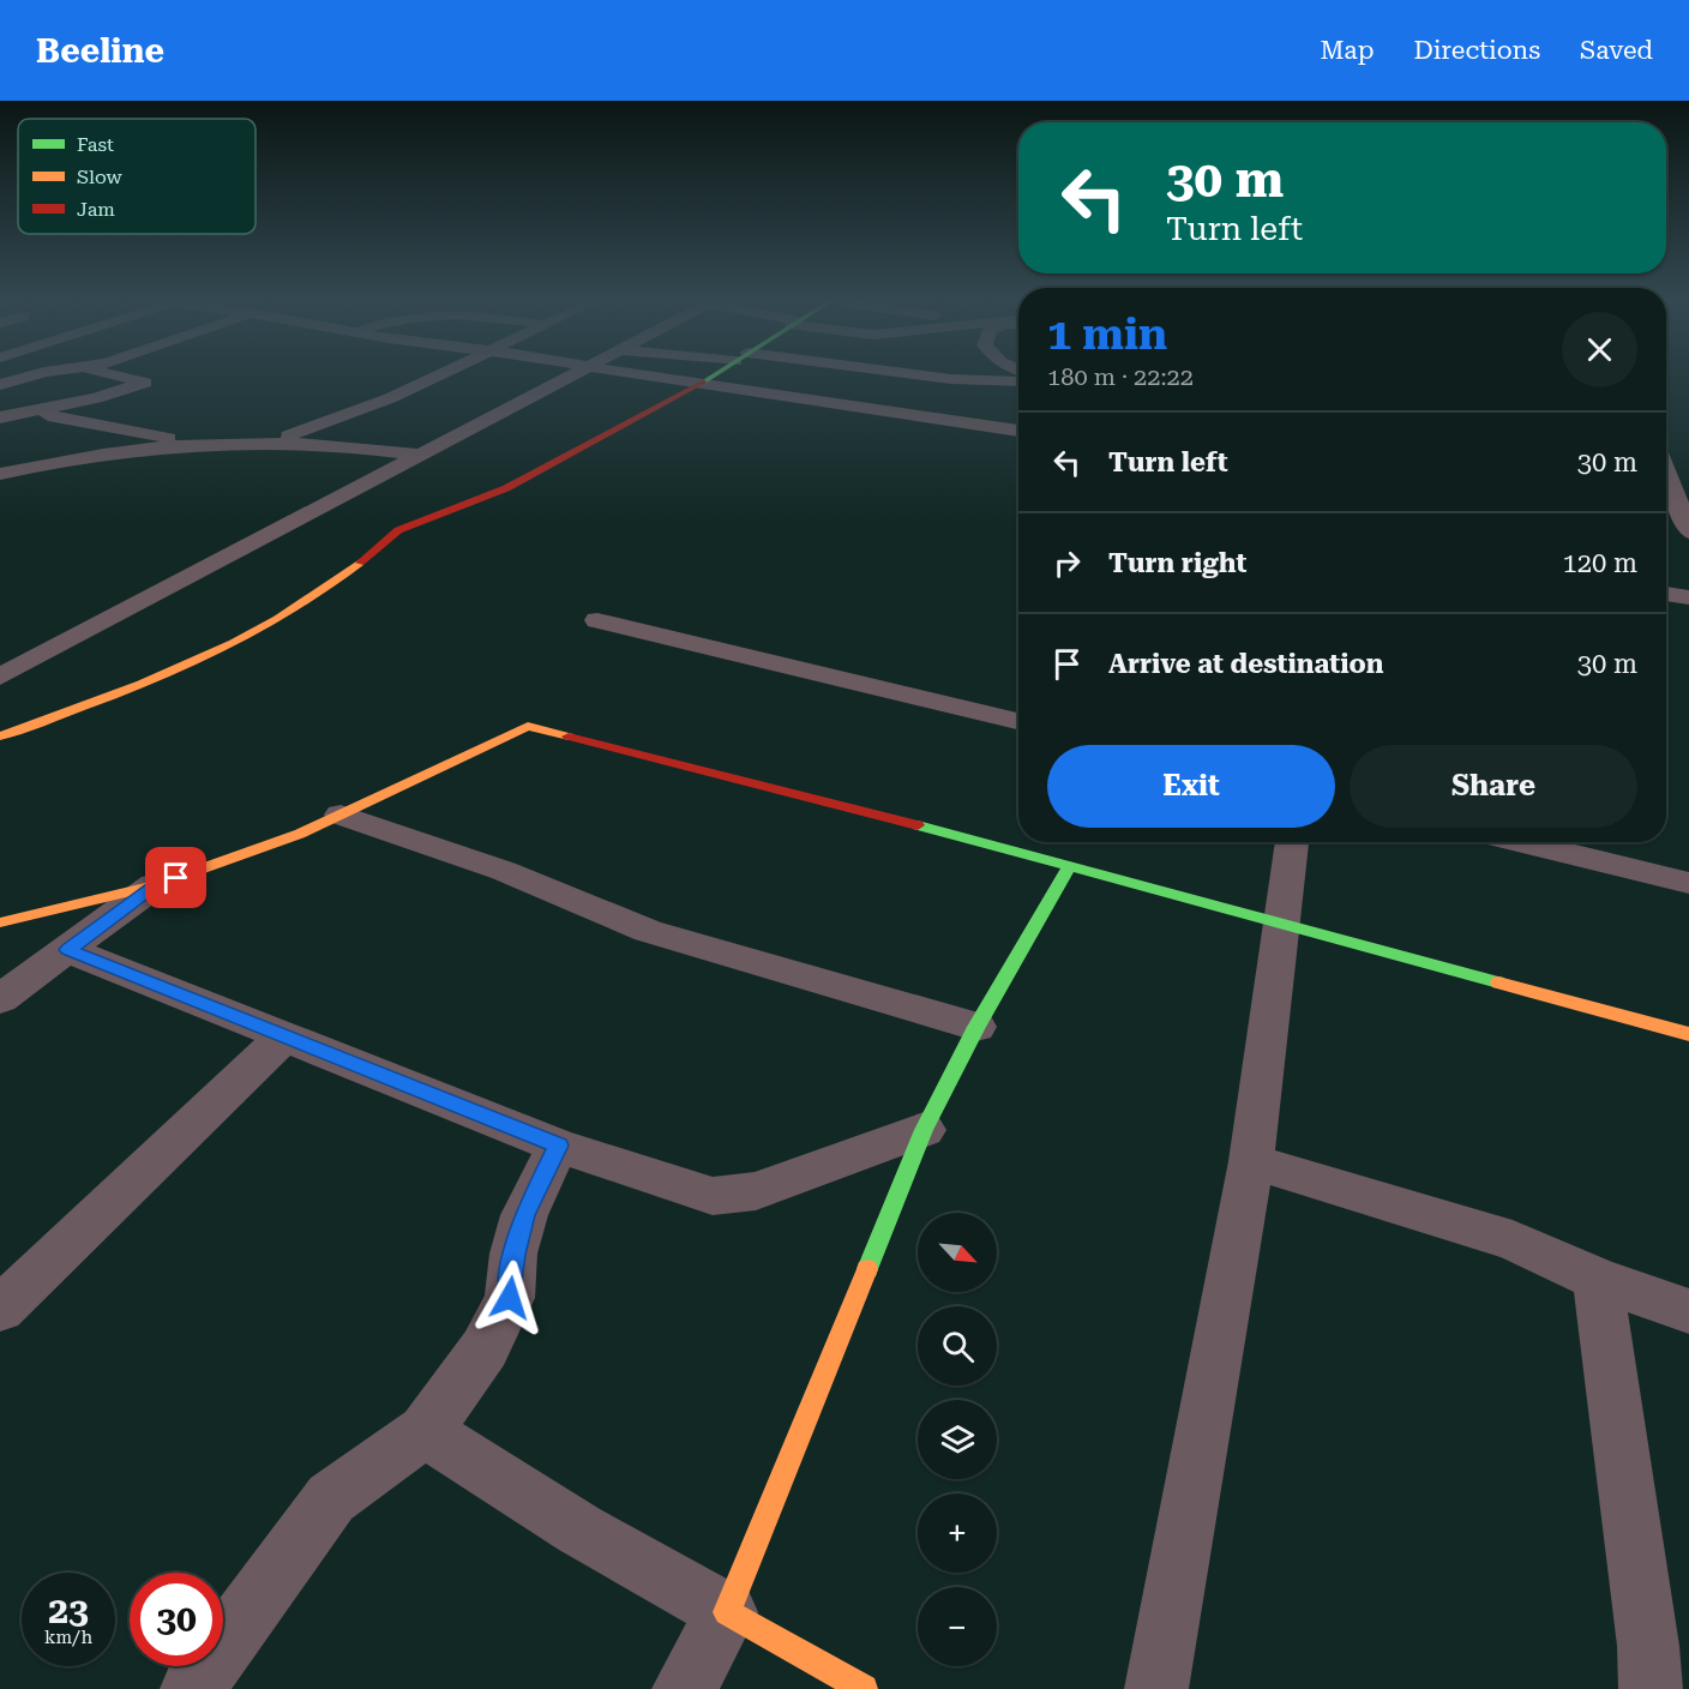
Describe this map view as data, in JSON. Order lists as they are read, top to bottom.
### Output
{
  "legend": ["Fast", "Slow", "Jam"],
  "north": "bottom right",
  "page": {
    "header": "Beeline",
    "nav": ["Map", "Directions", "Saved"],
    "turn": ["30 m", "Turn left"],
    "heading": ["1 min", "180 m · 22:22"],
    "list": [
      {
        "name": "Turn left",
        "value": "30 m"
      },
      {
        "name": "Turn right",
        "value": "120 m"
      },
      {
        "name": "Arrive at destination",
        "value": "30 m"
      }
    ],
    "buttons": ["Exit", "Share"],
    "map_buttons": ["+", "−"],
    "speed": "23 km/h",
    "limit": "30"
  }
}
